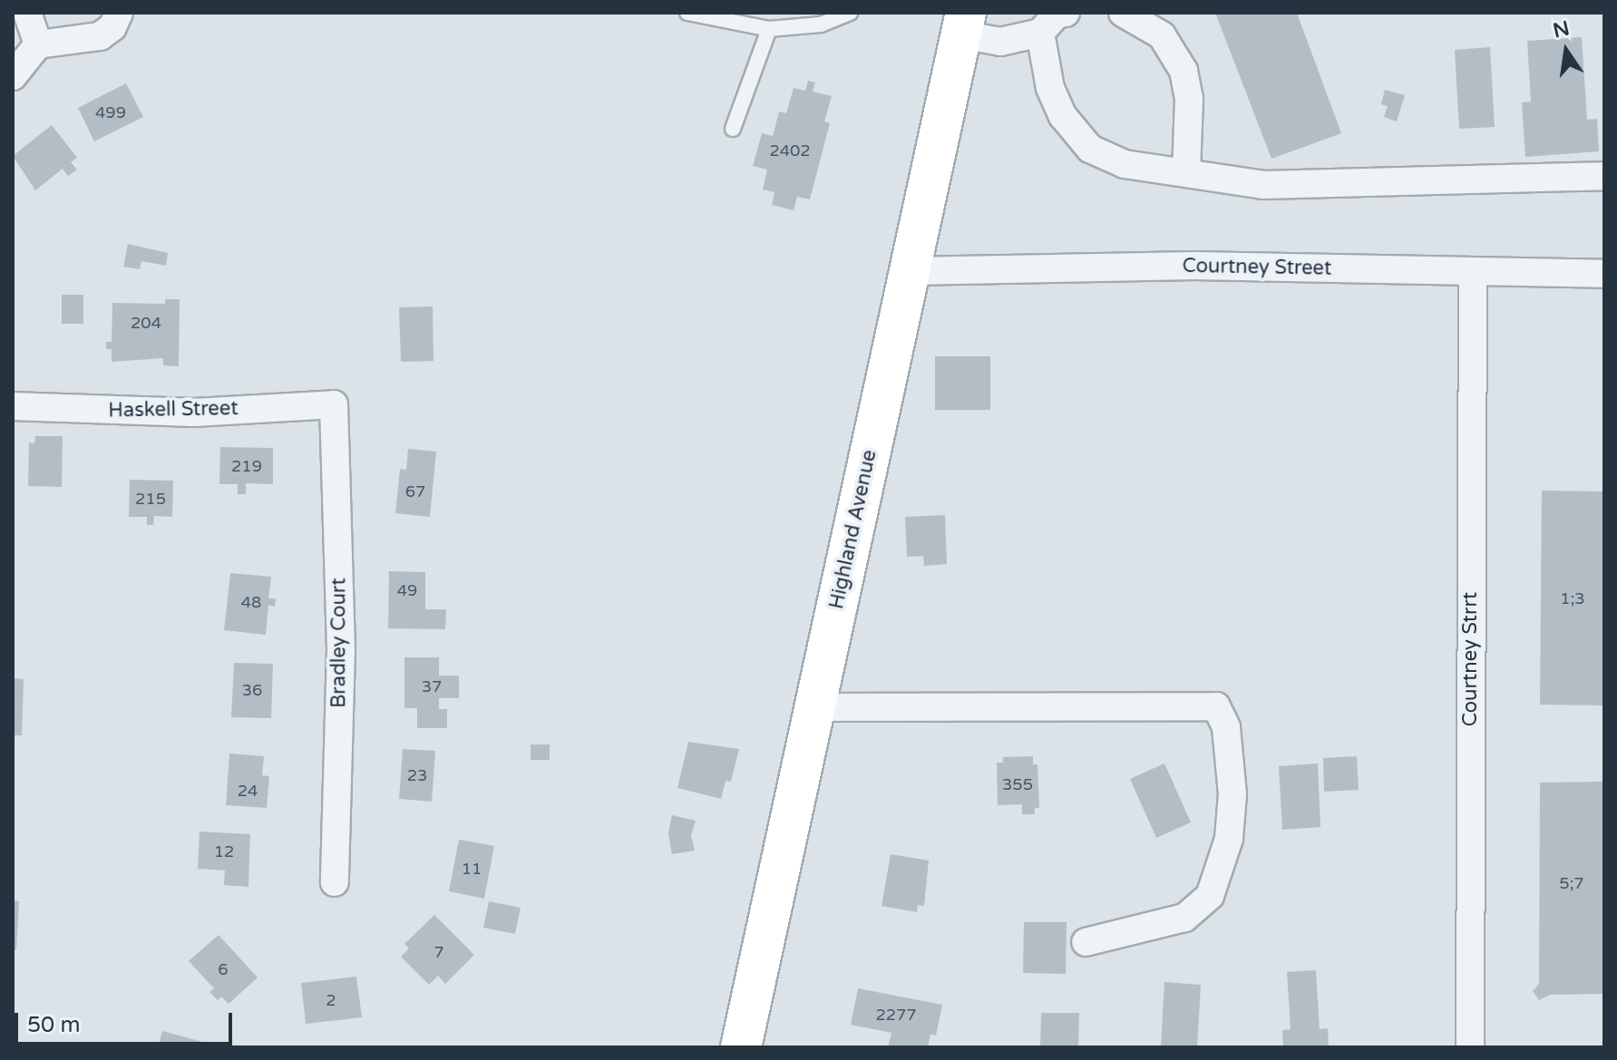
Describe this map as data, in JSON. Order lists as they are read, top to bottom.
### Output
{
  "streets": {
    "main road": ["Highland Avenue"],
    "street": [
      "Courtney Street",
      "Haskell Street",
      "Bradley Court",
      "Courtney Strrt"
    ]
  },
  "crossings": [
    ["Courtney Street", "Highland Avenue"],
    ["Courtney Street", "Courtney Strrt"],
    ["Haskell Street", "Bradley Court"]
  ],
  "house_numbers": [
    "499",
    "2402",
    "204",
    "219",
    "67",
    "215",
    "49",
    "1;3",
    "48",
    "37",
    "36",
    "23",
    "355",
    "24",
    "12",
    "11",
    "5;7",
    "7",
    "6",
    "2",
    "2277"
  ],
  "scale_bar": "50 m",
  "north": "top"
}
